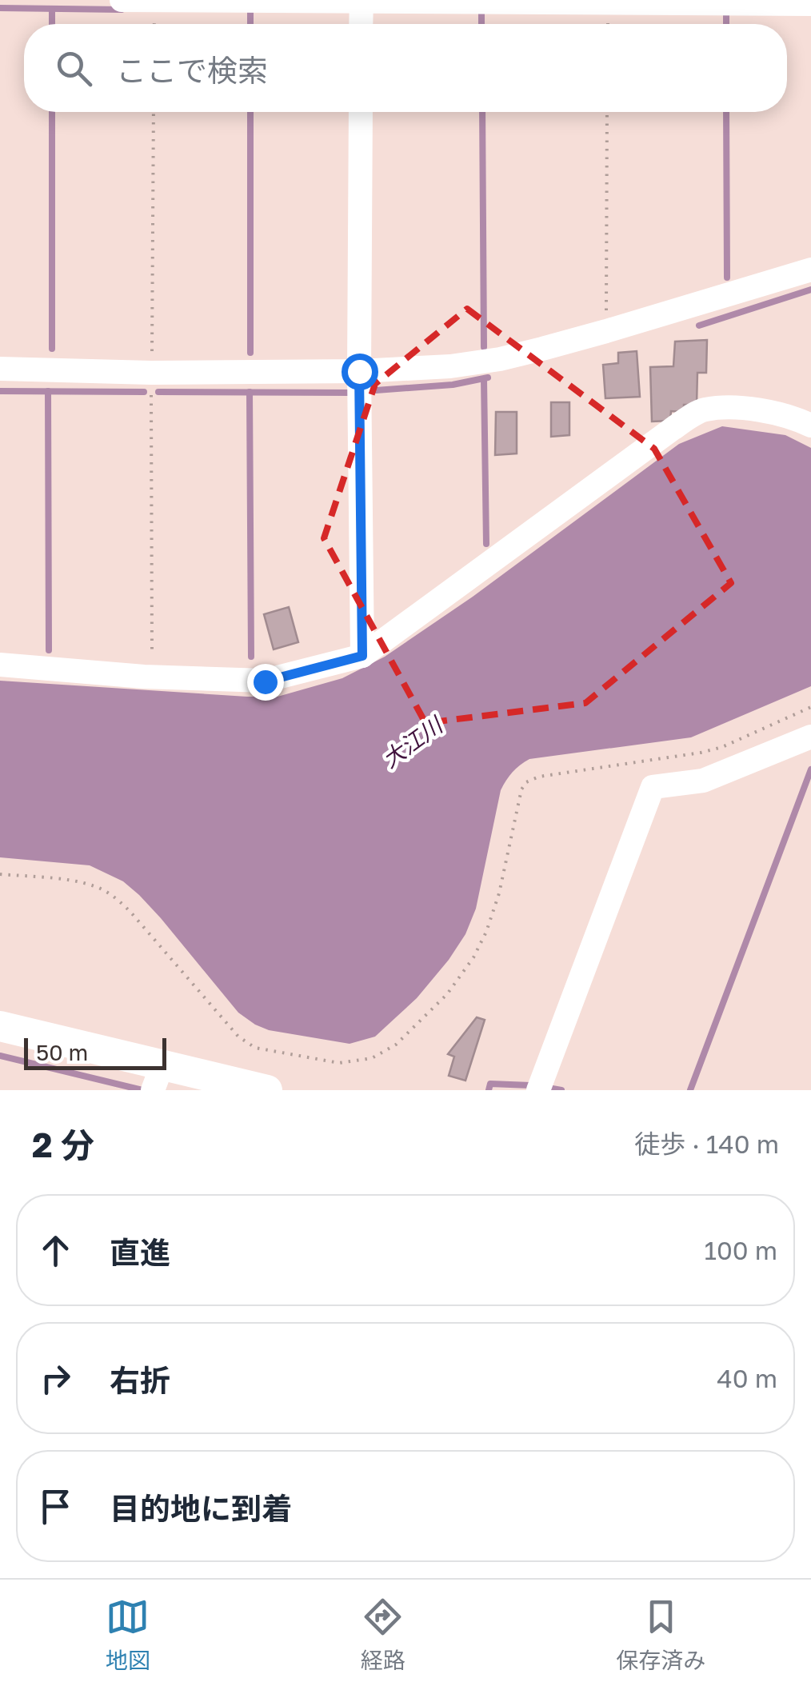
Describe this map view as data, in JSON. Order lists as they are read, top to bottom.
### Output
{
  "water": ["大江川"],
  "scale_bar": "50 m",
  "page": {
    "search": "ここで検索",
    "scale": "50 m",
    "heading": ["2 分", "徒歩 · 140 m"],
    "list": [
      ["直進", "100 m"],
      ["右折", "40 m"],
      "目的地に到着"
    ],
    "nav": ["地図", "経路", "保存済み"]
  }
}
